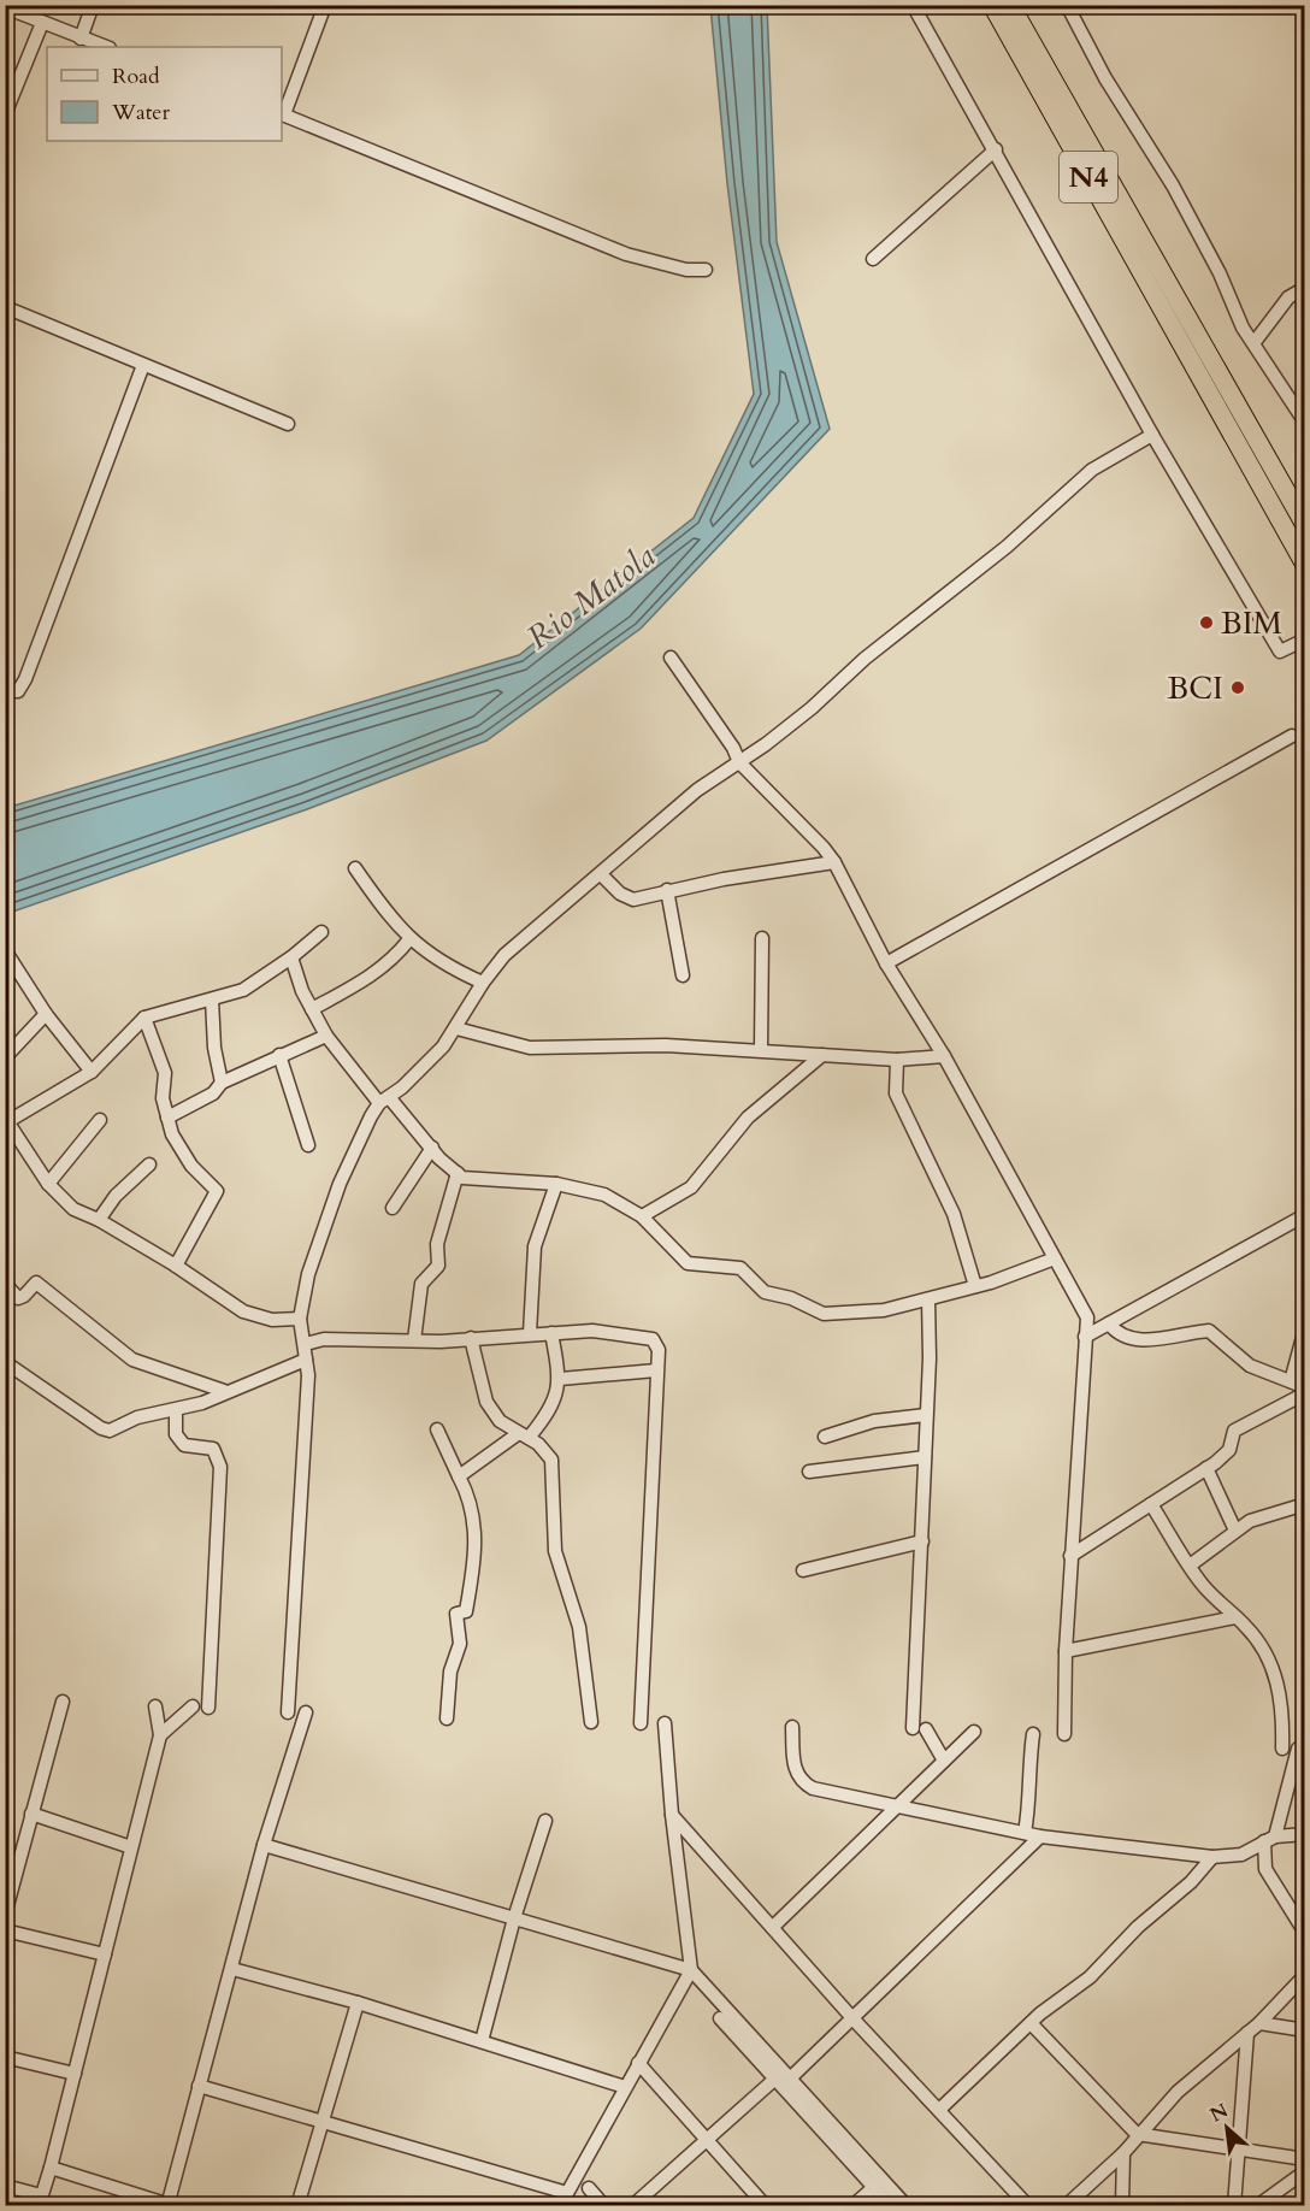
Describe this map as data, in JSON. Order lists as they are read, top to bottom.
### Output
{
  "streets": {
    "highway": ["N4"]
  },
  "water": ["Rio Matola"],
  "places": ["BIM", "BCI"],
  "legend": ["Road", "Water"],
  "north": "top left"
}
